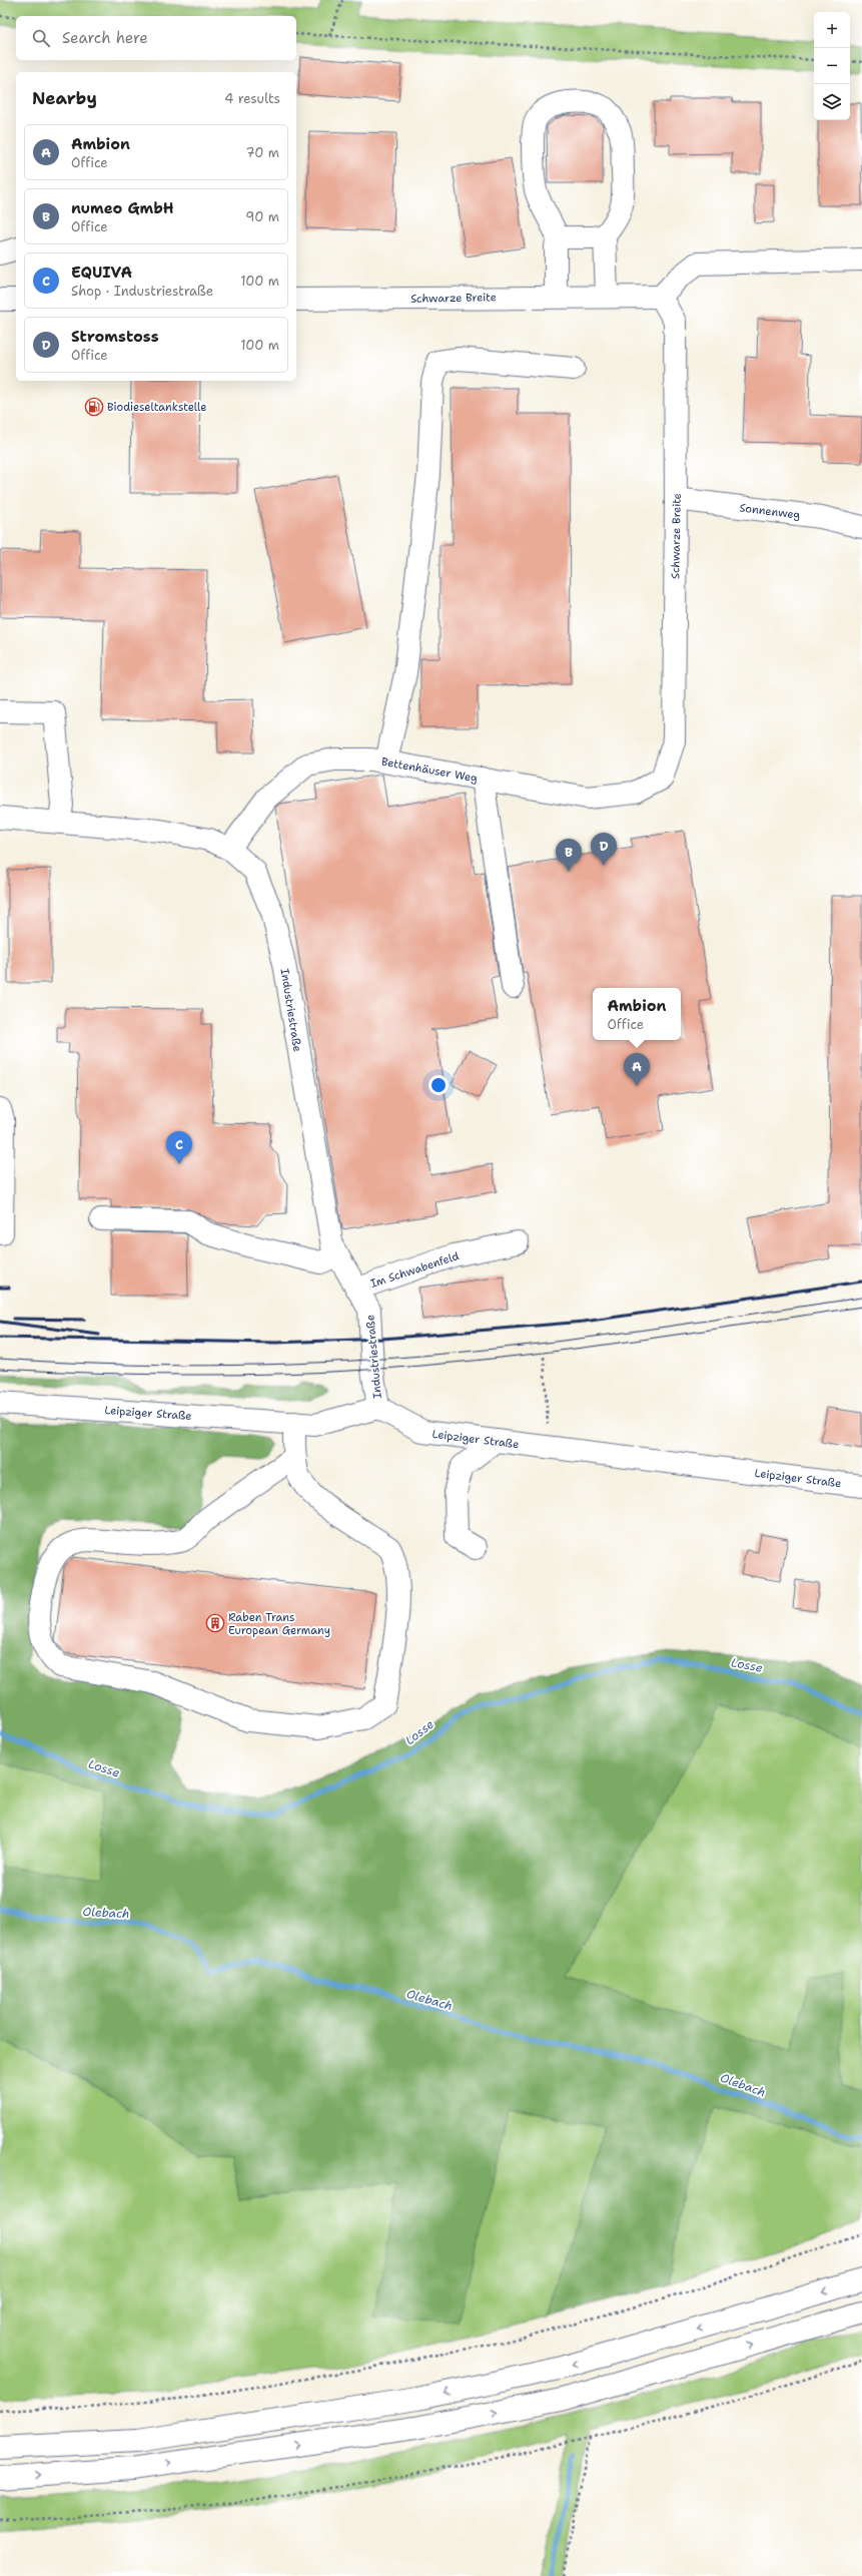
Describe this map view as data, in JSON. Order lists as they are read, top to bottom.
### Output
{
  "streets": {
    "main road": [
      "Schwarze Breite",
      "Sonnenweg",
      "Bettenhäuser Weg",
      "Industriestraße",
      "Im Schwabenfeld",
      "Leipziger Straße"
    ]
  },
  "crossings": [
    ["Schwarze Breite", "Sonnenweg"],
    ["Schwarze Breite", "Bettenhäuser Weg"],
    ["Bettenhäuser Weg", "Industriestraße"],
    ["Industriestraße", "Im Schwabenfeld"],
    ["Industriestraße", "Leipziger Straße"]
  ],
  "water": ["Losse", "Olebach"],
  "places": {
    "fuel station": ["Biodieseltankstelle"],
    "building": ["Raben Trans European Germany"]
  },
  "page": {
    "map_buttons": ["+", "−"],
    "search": "Search here",
    "heading": ["Nearby", "4 results"],
    "list": [
      {
        "mark": "A",
        "name": "Ambion",
        "note": "Office",
        "value": "70 m"
      },
      {
        "mark": "B",
        "name": "numeo GmbH",
        "note": "Office",
        "value": "90 m"
      },
      {
        "mark": "C",
        "name": "EQUIVA",
        "note": "Shop · Industriestraße",
        "value": "100 m"
      },
      {
        "mark": "D",
        "name": "Stromstoss",
        "note": "Office",
        "value": "100 m"
      }
    ],
    "pins": [
      "D",
      "B",
      "A",
      "C"
    ],
    "popup": ["Ambion", "Office"]
  }
}
